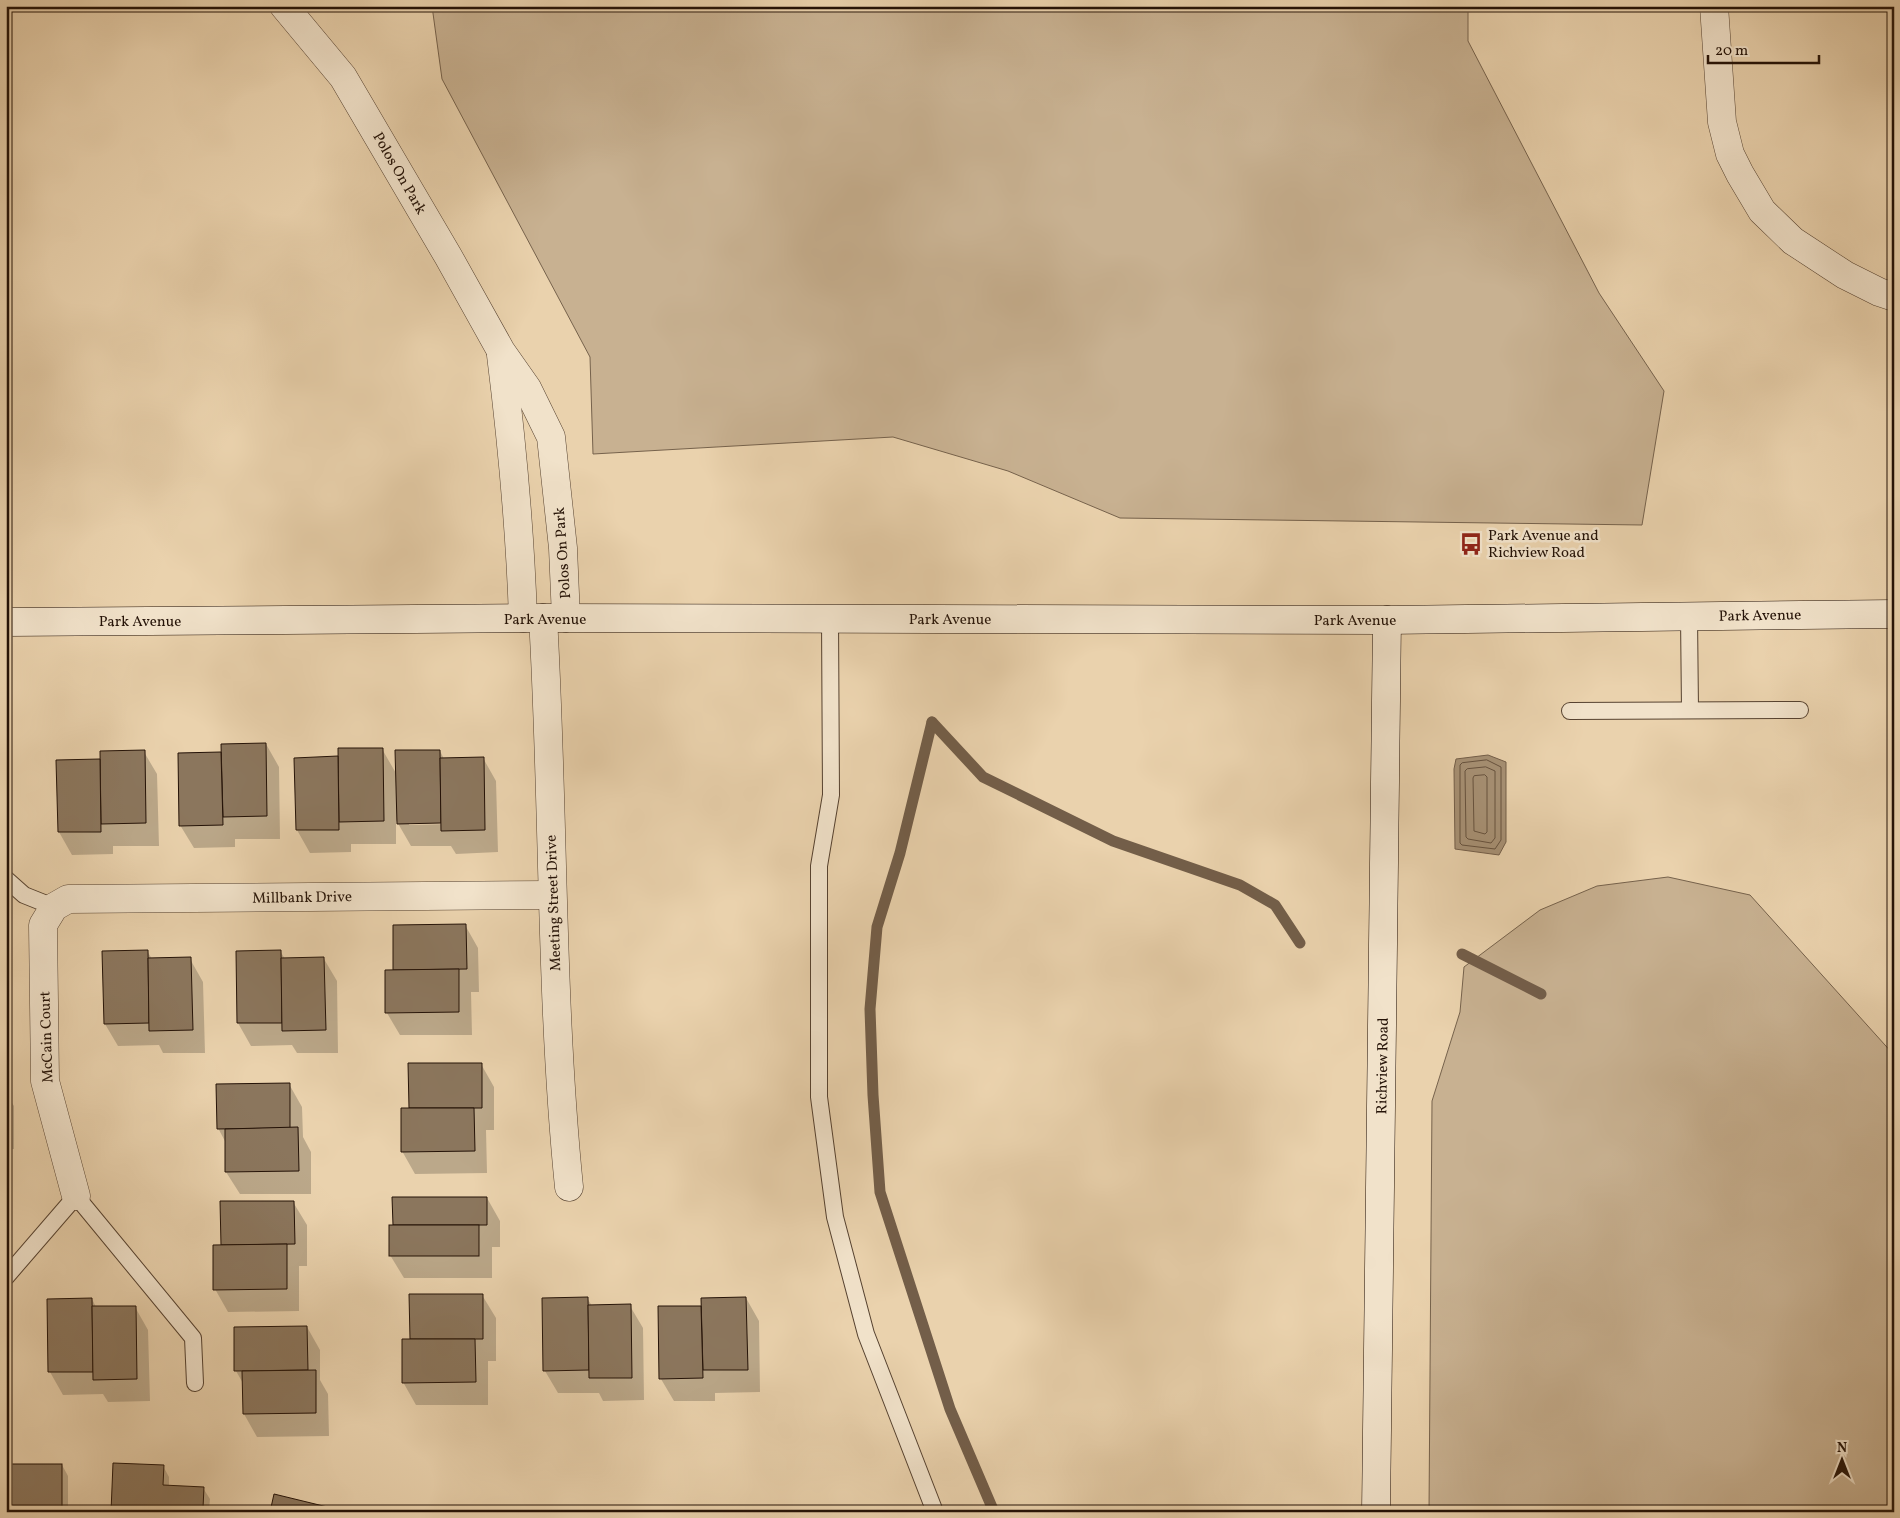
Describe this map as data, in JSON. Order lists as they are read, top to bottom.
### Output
{
  "streets": {
    "street": [
      "Polos On Park",
      "Park Avenue",
      "Millbank Drive",
      "Meeting Street Drive",
      "McCain Court",
      "Richview Road"
    ]
  },
  "crossings": [
    ["Polos On Park", "Park Avenue"],
    ["Polos On Park", "Meeting Street Drive"],
    ["Park Avenue", "Meeting Street Drive"],
    ["Park Avenue", "Richview Road"],
    ["Millbank Drive", "Meeting Street Drive"],
    ["Millbank Drive", "McCain Court"]
  ],
  "places": {
    "bus stop": ["Park Avenue and Richview Road"]
  },
  "scale_bar": "20 m",
  "north": "top"
}
